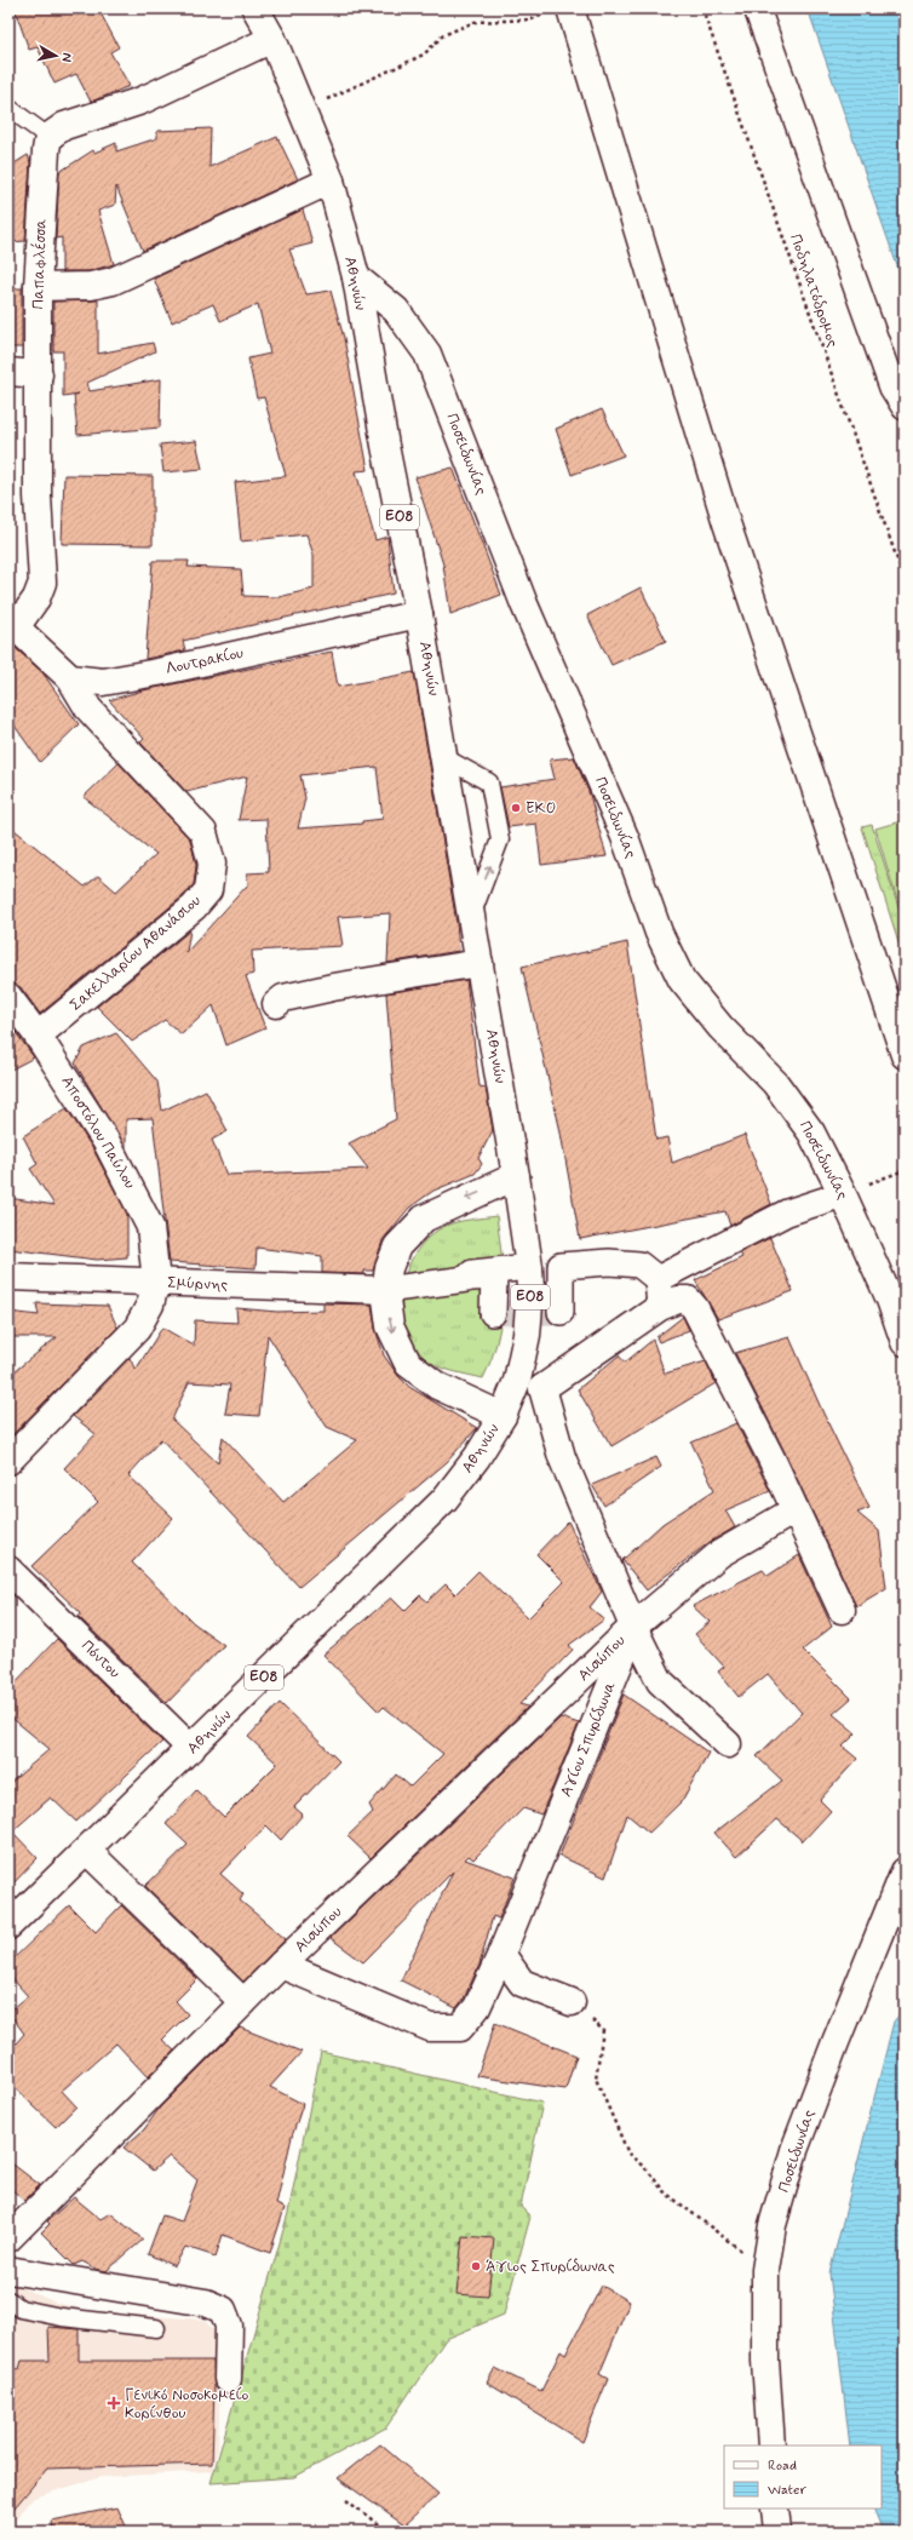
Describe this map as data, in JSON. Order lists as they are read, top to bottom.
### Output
{
  "streets": {
    "street": [
      "Παπαφλέσσα",
      "Αθηνών",
      "Ποσειδωνίας",
      "ΕΟ8",
      "Λουτρακίου",
      "Σακελλαρίου Αθανάσιου",
      "Αποστόλου Παύλου",
      "Σμύρνης",
      "Αισώπου",
      "Πόντου",
      "Αγίου Σπυρίδωνα"
    ],
    "path": ["Ποδηλατόδρομος"]
  },
  "crossings": [
    ["Αθηνών", "Ποσειδωνίας"],
    ["Αθηνών", "Λουτρακίου"],
    ["Αθηνών", "Πόντου"],
    ["Λουτρακίου", "Σακελλαρίου Αθανάσιου"],
    ["Σακελλαρίου Αθανάσιου", "Αποστόλου Παύλου"],
    ["Αποστόλου Παύλου", "Σμύρνης"],
    ["Αισώπου", "Αγίου Σπυρίδωνα"]
  ],
  "places": {
    "other": ["EKO", "Άγιος Σπυρίδωνας"],
    "health": ["Γενικό Νοσοκομείο Κορίνθου"]
  },
  "legend": ["Road", "Water"],
  "north": "right"
}
